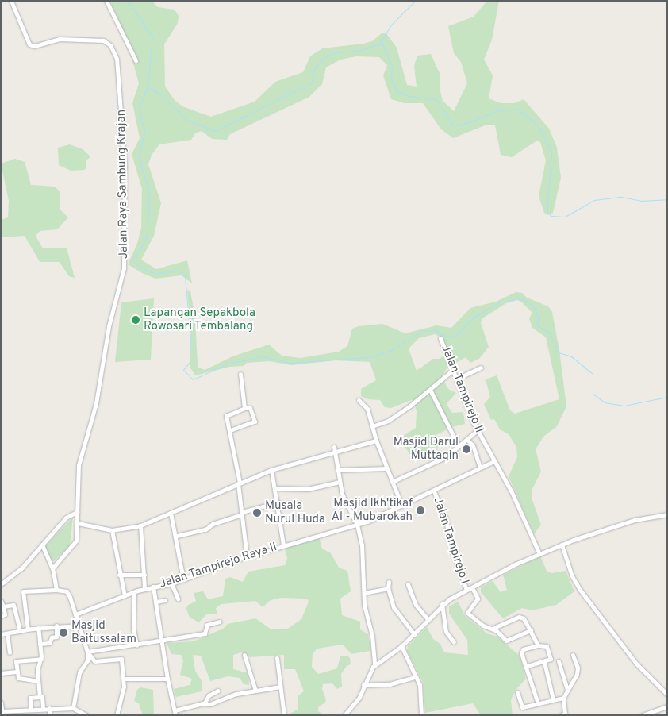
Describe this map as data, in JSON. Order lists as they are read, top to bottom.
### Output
{
  "streets": {
    "street": [
      "Jalan Raya Sambung Krajan",
      "Jalan Tampirejo II",
      "Jalan Tampirejo I",
      "Jalan Tampirejo Raya II"
    ]
  },
  "crossings": [
    ["Jalan Tampirejo II", "Jalan Tampirejo Raya II"],
    ["Jalan Tampirejo I", "Jalan Tampirejo Raya II"]
  ],
  "places": [
    "Lapangan Sepakbola Rowosari Tembalang",
    "Masjid Darul Muttaqin",
    "Masjid Ikh'tikaf Al - Mubarokah",
    "Musala Nurul Huda",
    "Masjid Baitussalam"
  ]
}
